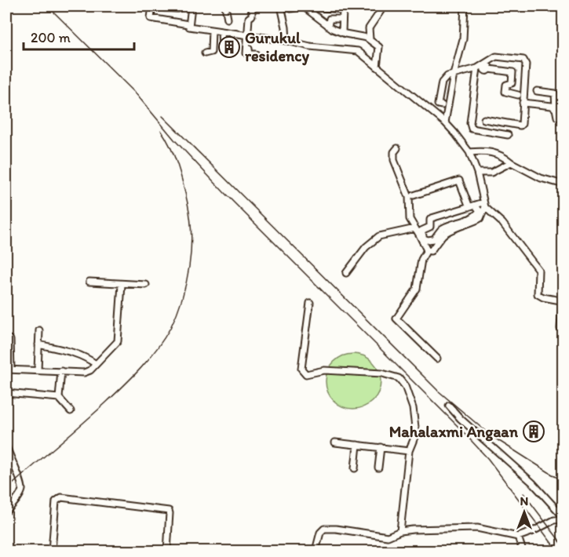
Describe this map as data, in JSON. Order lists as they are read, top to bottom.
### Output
{
  "places": {
    "building": ["Gurukul residency", "Mahalaxmi Angaan"]
  },
  "scale_bar": "200 m",
  "north": "top"
}
